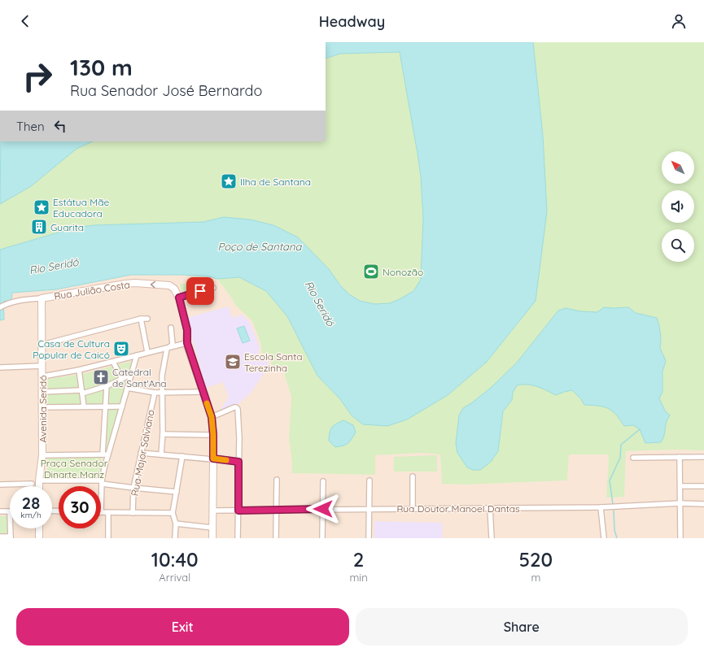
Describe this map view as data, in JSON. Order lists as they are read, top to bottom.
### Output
{
  "streets": {
    "main road": ["Rua Julião Costa", "Avenida Seridó"],
    "street": ["Rua Major Salviano", "Rua Doutor Manoel Dantas"]
  },
  "crossings": [
    ["Rua Julião Costa", "Avenida Seridó"]
  ],
  "one_way": ["Rua Julião Costa"],
  "water": ["Poço de Santana", "Rio Seridó"],
  "parks": ["Praça Senador Dinarte Mariz"],
  "places": {
    "place": ["Ilha de Santana", "Estátua Mãe Educadora"],
    "building": ["Guarita"],
    "sports": ["Nonozão"],
    "theatre": ["Casa de Cultura Popular de Caicó"],
    "school or university": ["Escola Santa Terezinha"],
    "church": ["Catedral de Sant'Ana"]
  },
  "north": "top left",
  "page": {
    "header": "Headway",
    "turn": ["130 m", "Rua Senador José Bernardo"],
    "then": "Then",
    "speed": "28 km/h",
    "limit": "30",
    "eta": [
      "10:40",
      "Arrival",
      "2",
      "min",
      "520",
      "m"
    ],
    "buttons": ["Exit", "Share"]
  }
}
